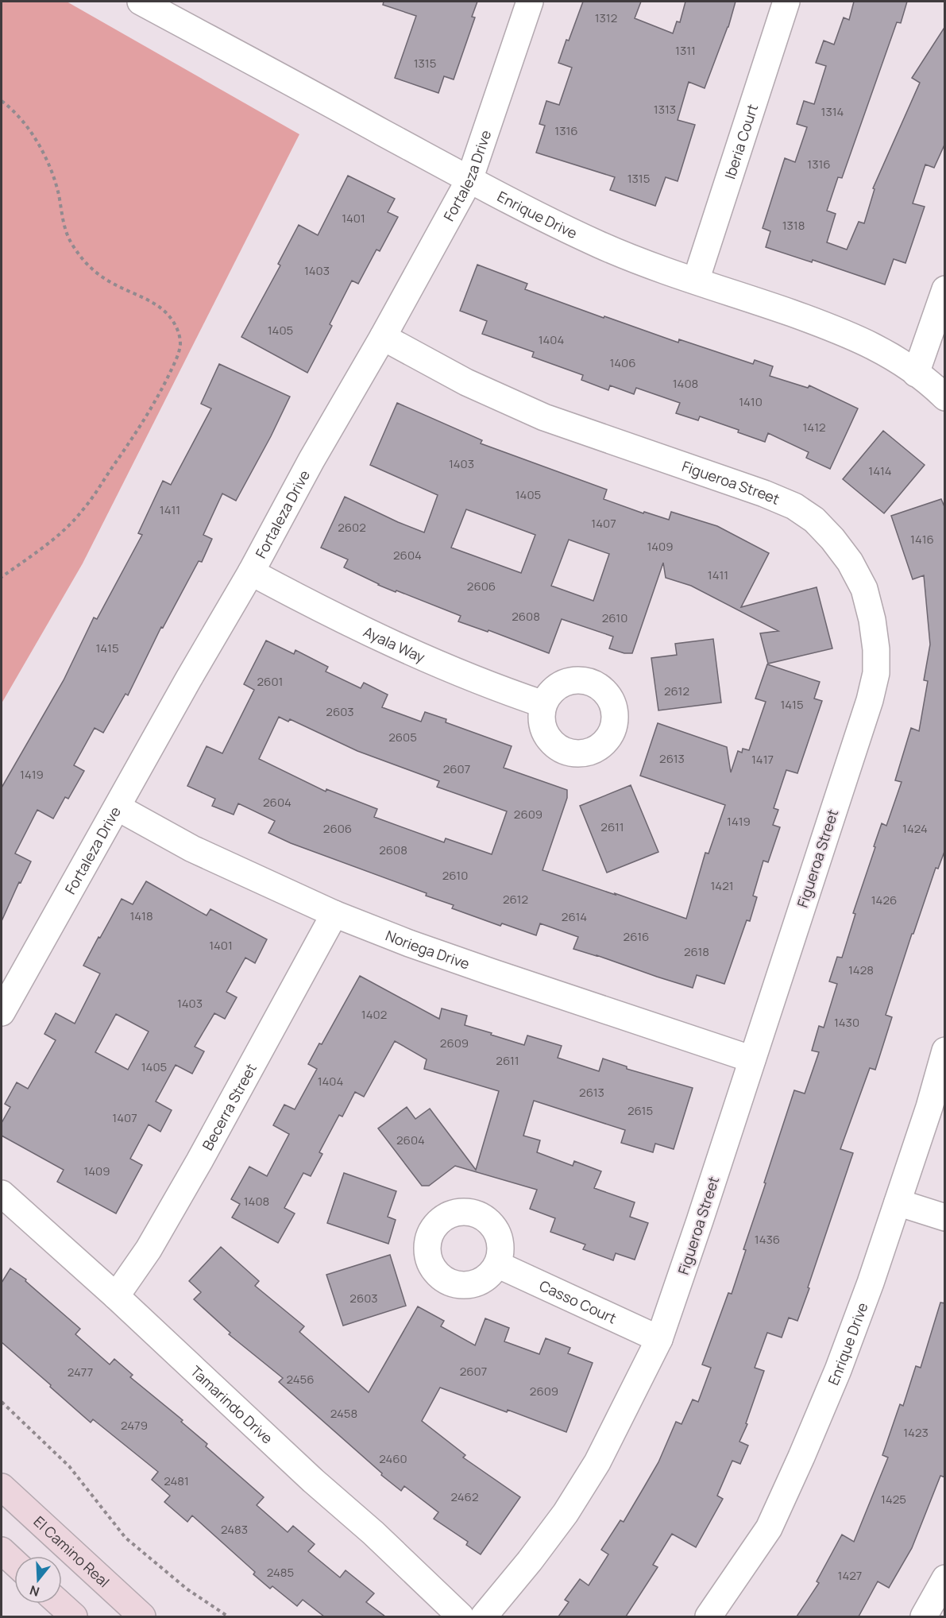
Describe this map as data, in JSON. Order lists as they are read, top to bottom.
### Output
{
  "streets": {
    "main road": ["El Camino Real"],
    "street": [
      "Iberia Court",
      "Fortaleza Drive",
      "Enrique Drive",
      "Figueroa Street",
      "Ayala Way",
      "Noriega Drive",
      "Becerra Street",
      "Casso Court",
      "Tamarindo Drive"
    ]
  },
  "crossings": [
    ["Iberia Court", "Enrique Drive"],
    ["Fortaleza Drive", "Enrique Drive"],
    ["Fortaleza Drive", "Figueroa Street"],
    ["Fortaleza Drive", "Ayala Way"],
    ["Fortaleza Drive", "Noriega Drive"],
    ["Figueroa Street", "Noriega Drive"],
    ["Figueroa Street", "Casso Court"],
    ["Noriega Drive", "Becerra Street"],
    ["Becerra Street", "Tamarindo Drive"]
  ],
  "house_numbers": [
    "1312",
    "1311",
    "1315",
    "1313",
    "1314",
    "1316",
    "1316",
    "1315",
    "1401",
    "1318",
    "1403",
    "1405",
    "1404",
    "1406",
    "1408",
    "1410",
    "1412",
    "1403",
    "1414",
    "1405",
    "1411",
    "1407",
    "2602",
    "1416",
    "1409",
    "2604",
    "1411",
    "2606",
    "2608",
    "2610",
    "1415",
    "2601",
    "2612",
    "1415",
    "2603",
    "2605",
    "2613",
    "1417",
    "2607",
    "1419",
    "2604",
    "2609",
    "1419",
    "2611",
    "2606",
    "1424",
    "2608",
    "2610",
    "1421",
    "2612",
    "1426",
    "1418",
    "2614",
    "2616",
    "1401",
    "2618",
    "1428",
    "1403",
    "1402",
    "1430",
    "2609",
    "2611",
    "1405",
    "1404",
    "2613",
    "2615",
    "1407",
    "2604",
    "1409",
    "1408",
    "1436",
    "2603",
    "2607",
    "2477",
    "2456",
    "2609",
    "2458",
    "2479",
    "1423",
    "2460",
    "2481",
    "2462",
    "1425",
    "2483",
    "2485",
    "1427"
  ],
  "north": "bottom"
}
